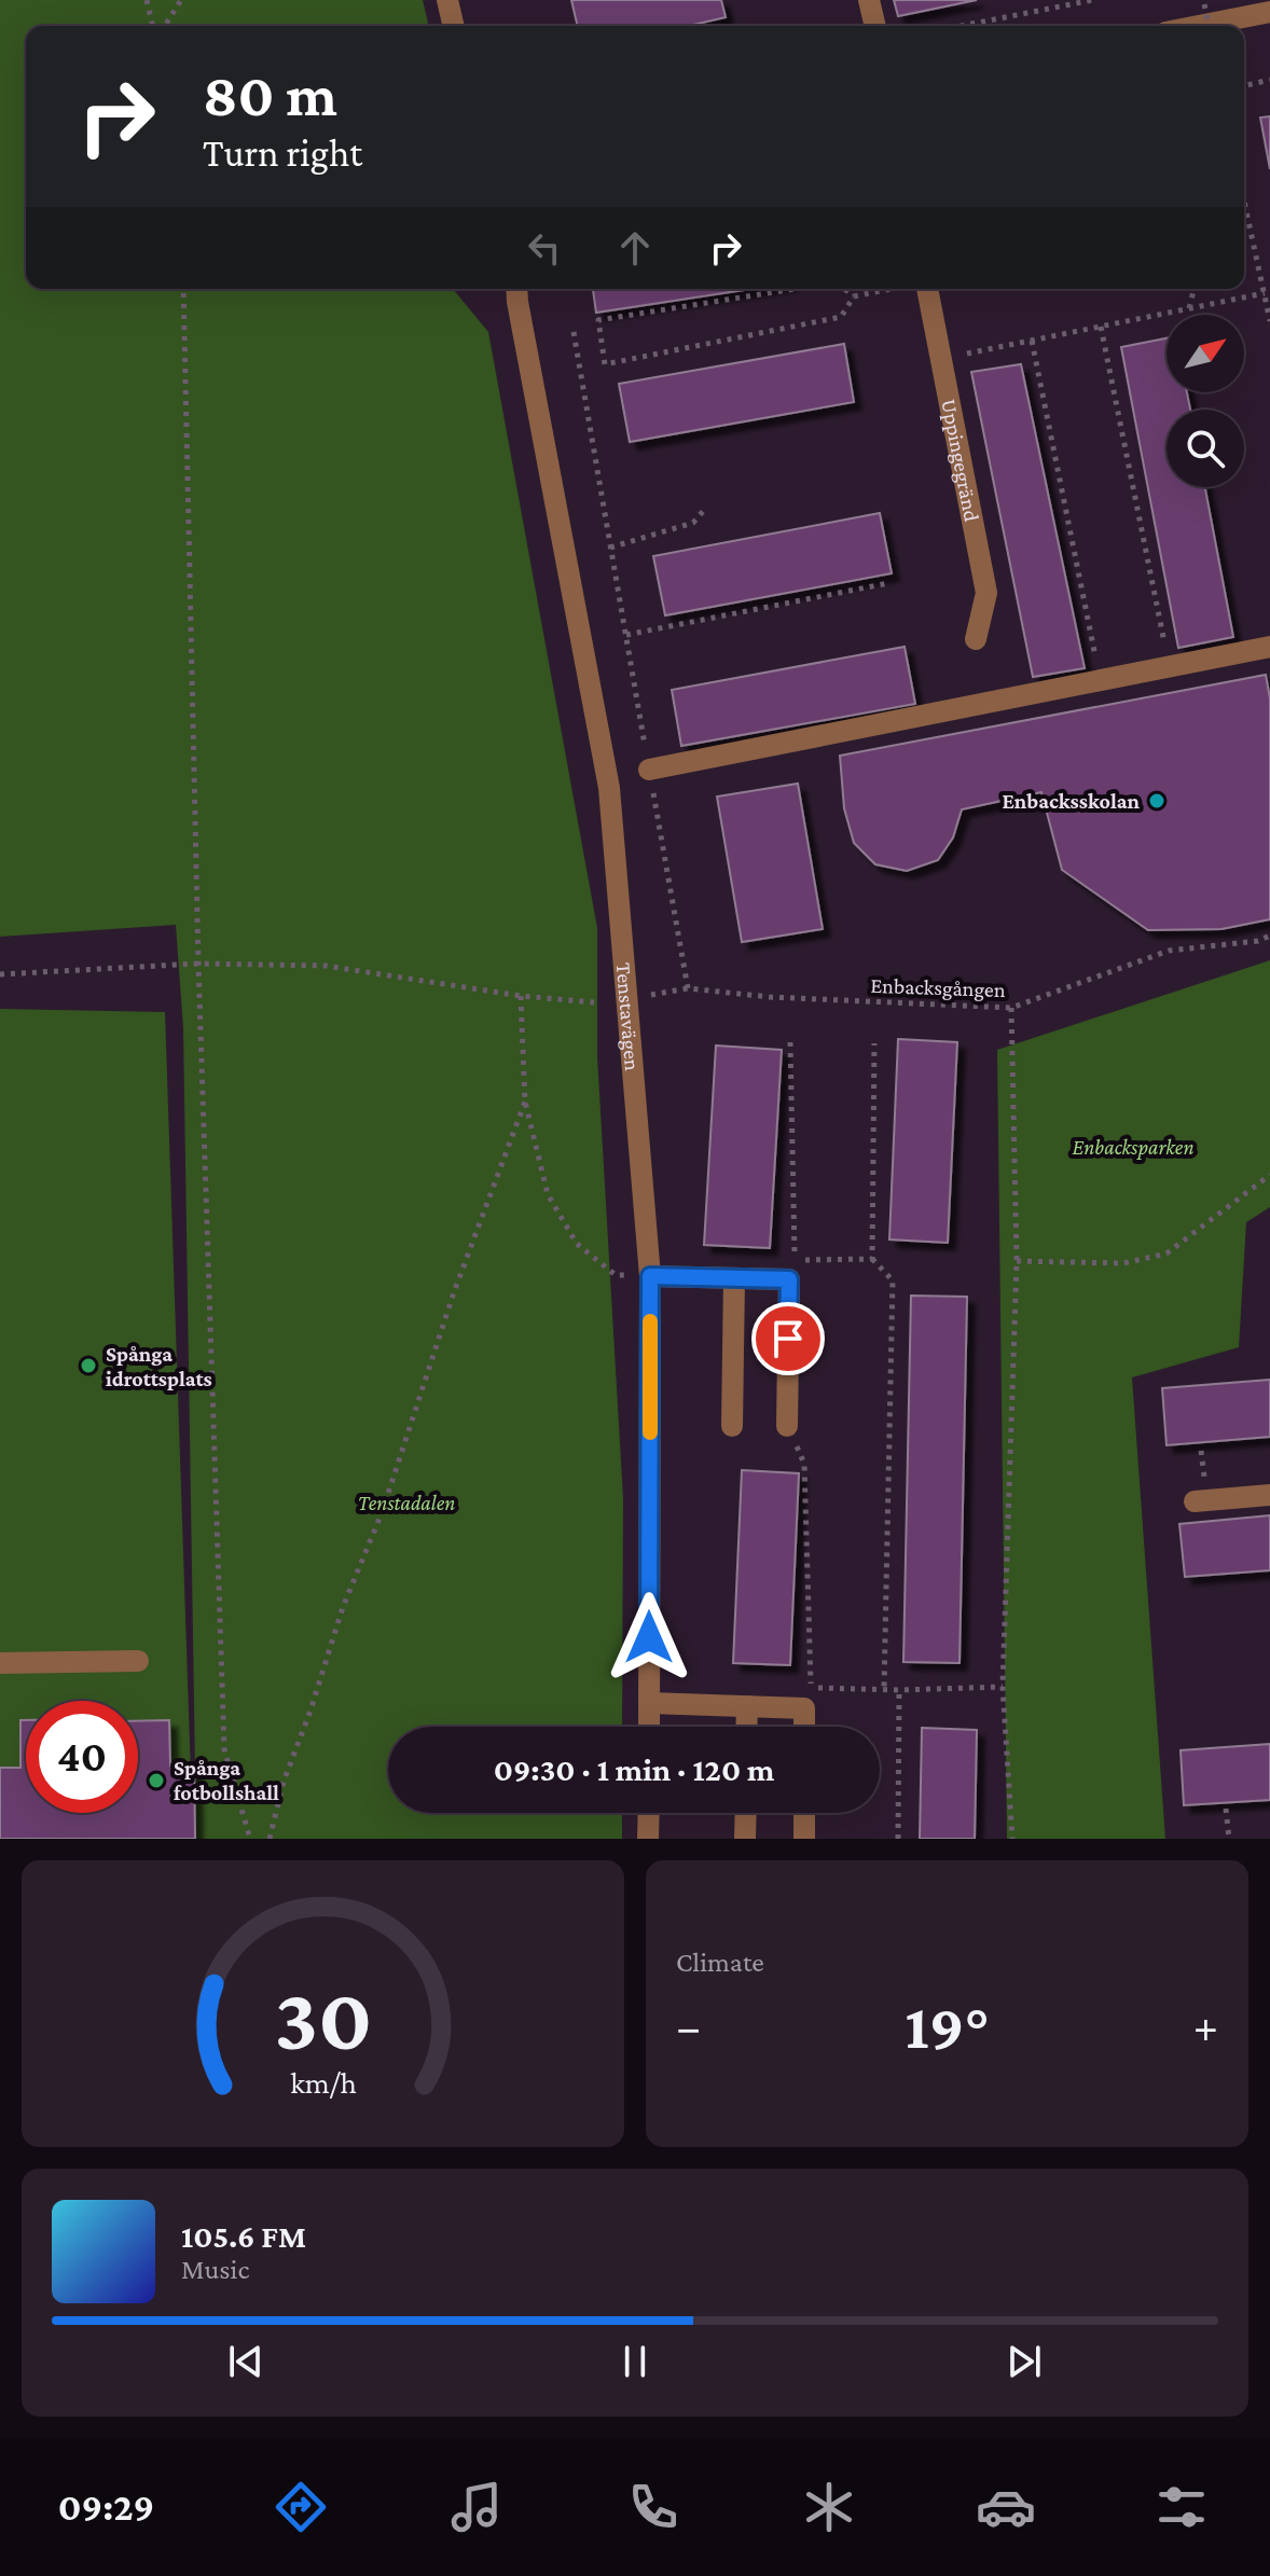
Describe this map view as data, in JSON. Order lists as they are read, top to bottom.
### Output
{
  "streets": {
    "street": ["Uppingegränd", "Tenstavägen"],
    "path": ["Enbacksgången"]
  },
  "parks": ["Enbacksparken", "Tenstadalen"],
  "places": ["Enbacksskolan", "Spånga idrottsplats", "Spånga fotbollshall"],
  "north": "top right",
  "page": {
    "turn": ["80 m", "Turn right"],
    "limit": "40",
    "trip": "09:30 · 1 min · 120 m",
    "tile": "Climate",
    "heat": ["−", "19°", "+"],
    "song": ["105.6 FM", "Music"],
    "tabs": "09:29",
    "gauge": ["30", "km/h"]
  }
}
